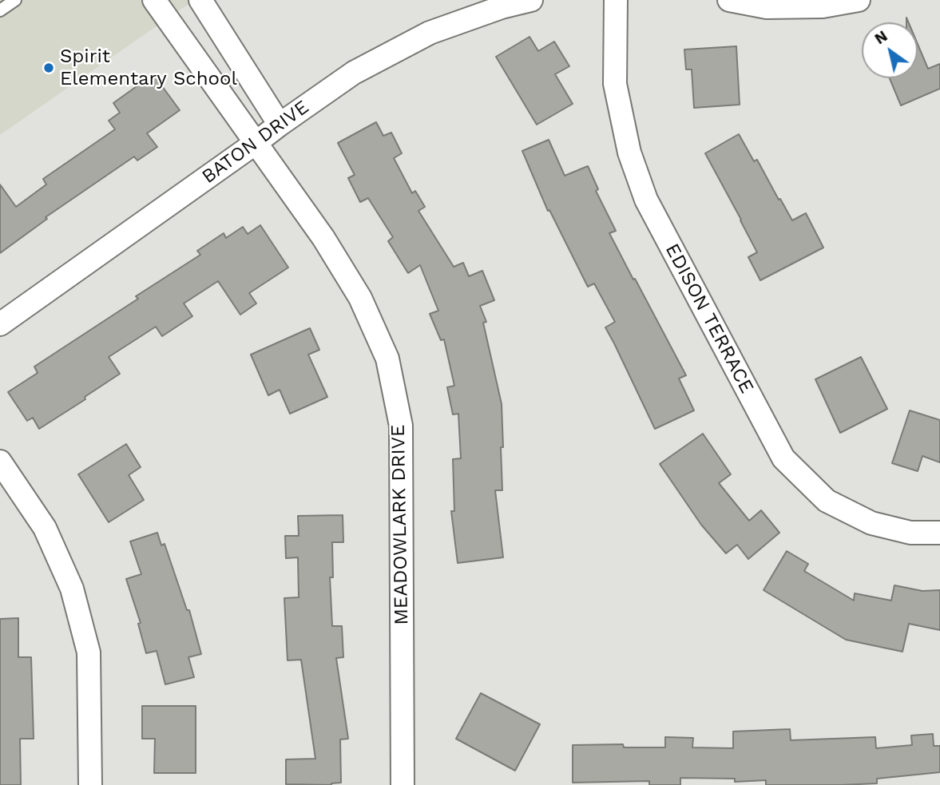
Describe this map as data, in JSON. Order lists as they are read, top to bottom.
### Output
{
  "streets": {
    "street": ["BATON DRIVE", "EDISON TERRACE", "MEADOWLARK DRIVE"]
  },
  "crossings": [
    ["BATON DRIVE", "MEADOWLARK DRIVE"]
  ],
  "places": ["Spirit Elementary School"],
  "north": "top left"
}
